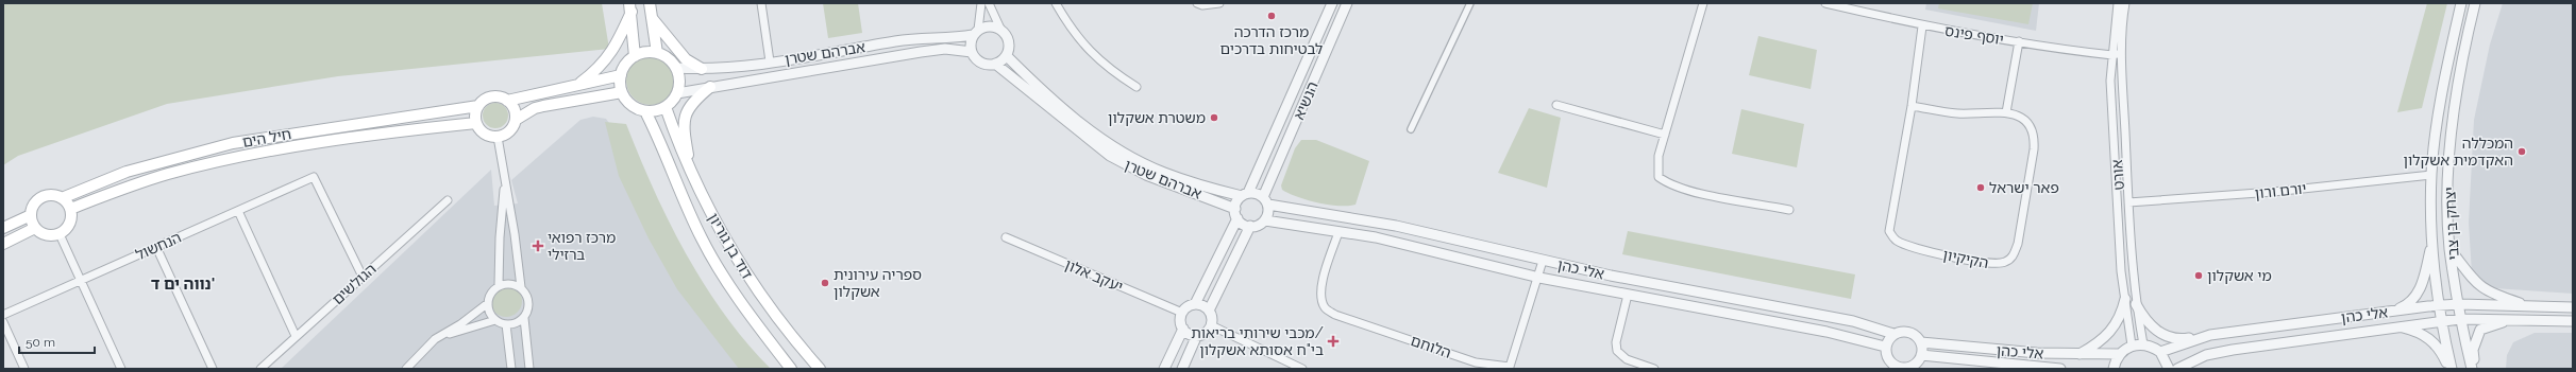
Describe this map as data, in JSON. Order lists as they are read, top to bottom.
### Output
{
  "streets": {
    "main road": ["חיל הים", "דוד בן גוריון"],
    "street": [
      "יוסף פינס",
      "אברהם שטרן",
      "הנשיא",
      "אורט",
      "יורם ורון",
      "יצחק בן צבי",
      "הנחשול",
      "הקיקיון",
      "אלי כהן",
      "יעקב אלון",
      "הגולשים",
      "הלוחם"
    ]
  },
  "crossings": [
    ["יוסף פינס", "אורט"],
    ["יוסף פינס", "הקיקיון"],
    ["אברהם שטרן", "הנשיא"],
    ["אברהם שטרן", "דוד בן גוריון"],
    ["אברהם שטרן", "אלי כהן"],
    ["הנשיא", "אלי כהן"],
    ["אורט", "יורם ורון"],
    ["יורם ורון", "יצחק בן צבי"],
    ["יצחק בן צבי", "אלי כהן"],
    ["הנחשול", "הגולשים"],
    ["אלי כהן", "הלוחם"]
  ],
  "districts": ["נווה ים ד'"],
  "places": {
    "other": [
      "מרכז הדרכה לבטיחות בדרכים",
      "משטרת אשקלון",
      "המכללה האקדמית אשקלון",
      "פאר ישראל",
      "מי אשקלון",
      "ספריה עירונית אשקלון"
    ],
    "health": ["מרכז רפואי ברזילי", "מכבי שירותי בריאות/ בי\"ח אסותא אשקלון"]
  },
  "scale_bar": "50 m"
}
